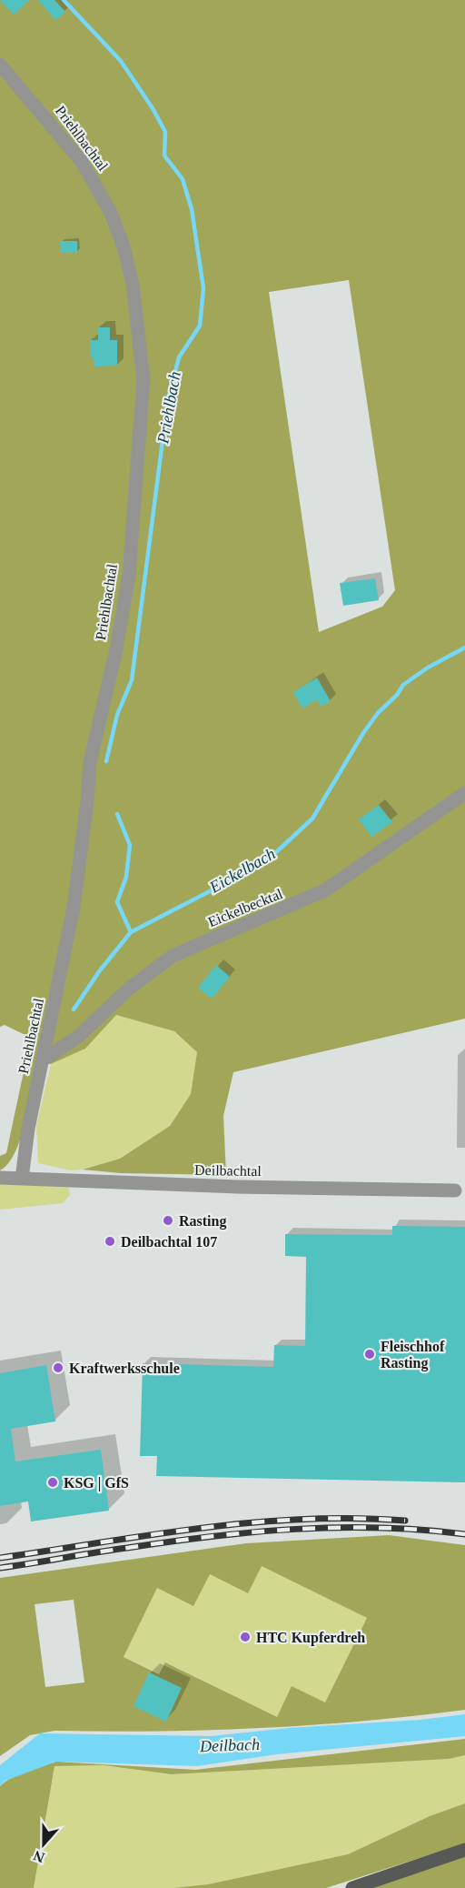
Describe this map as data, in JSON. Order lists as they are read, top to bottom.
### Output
{
  "streets": {
    "street": ["Priehlbachtal", "Eickelbecktal", "Deilbachtal"]
  },
  "crossings": [
    ["Priehlbachtal", "Eickelbecktal"],
    ["Priehlbachtal", "Deilbachtal"]
  ],
  "water": ["Priehlbach", "Eickelbach", "Deilbach"],
  "places": [
    "Rasting",
    "Deilbachtal 107",
    "Fleischhof Rasting",
    "Kraftwerksschule",
    "KSG | GfS",
    "HTC Kupferdreh"
  ],
  "north": "bottom"
}
